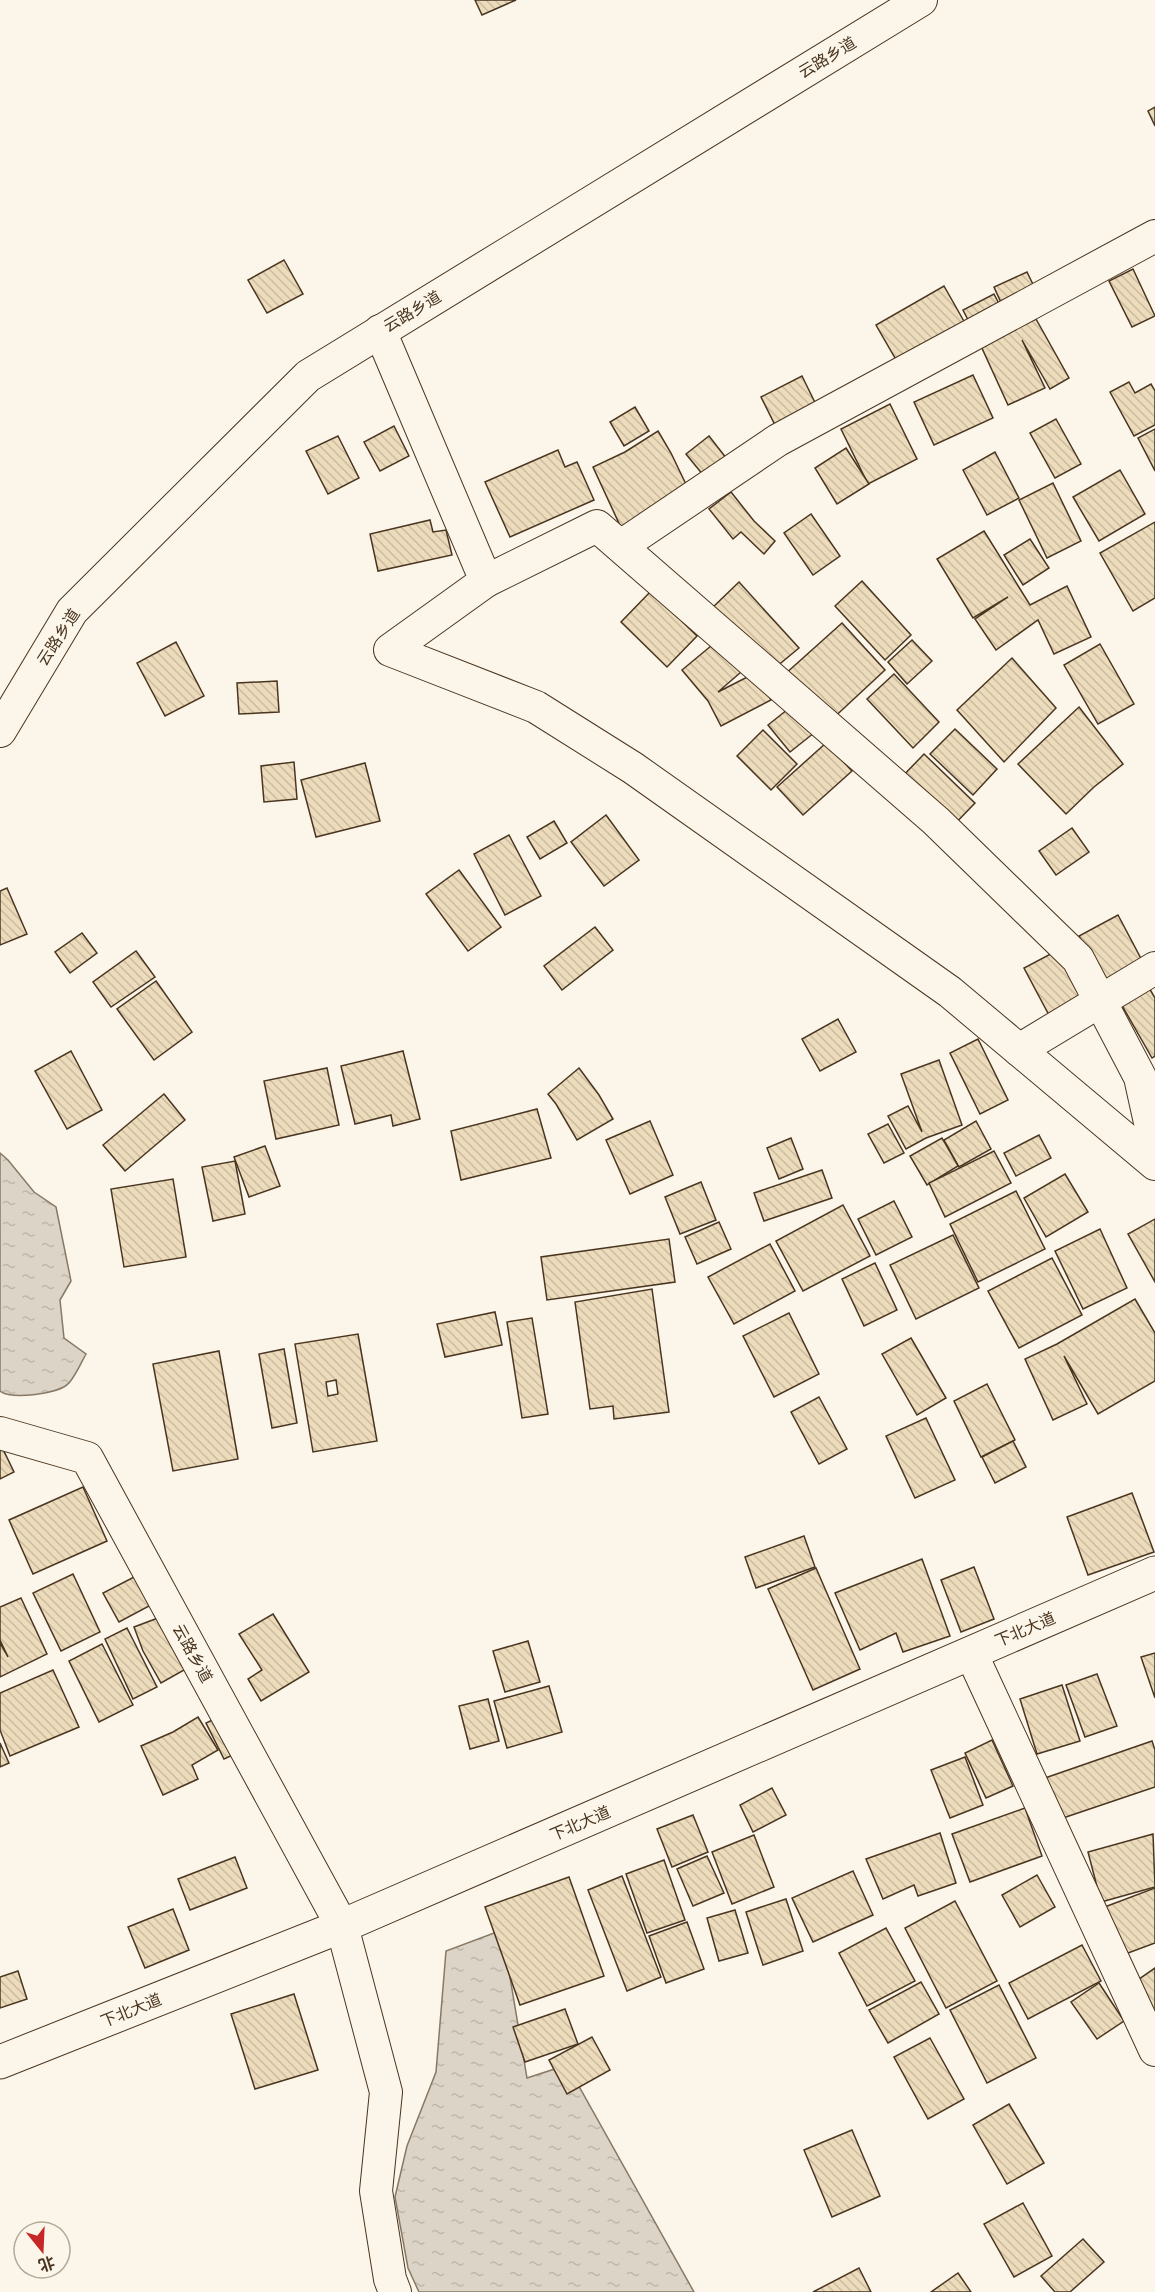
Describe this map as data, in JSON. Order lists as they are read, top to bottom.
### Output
{
  "streets": {
    "street": ["云路乡道", "下北大道"]
  },
  "crossings": [
    ["云路乡道", "下北大道"]
  ],
  "north": "bottom"
}
